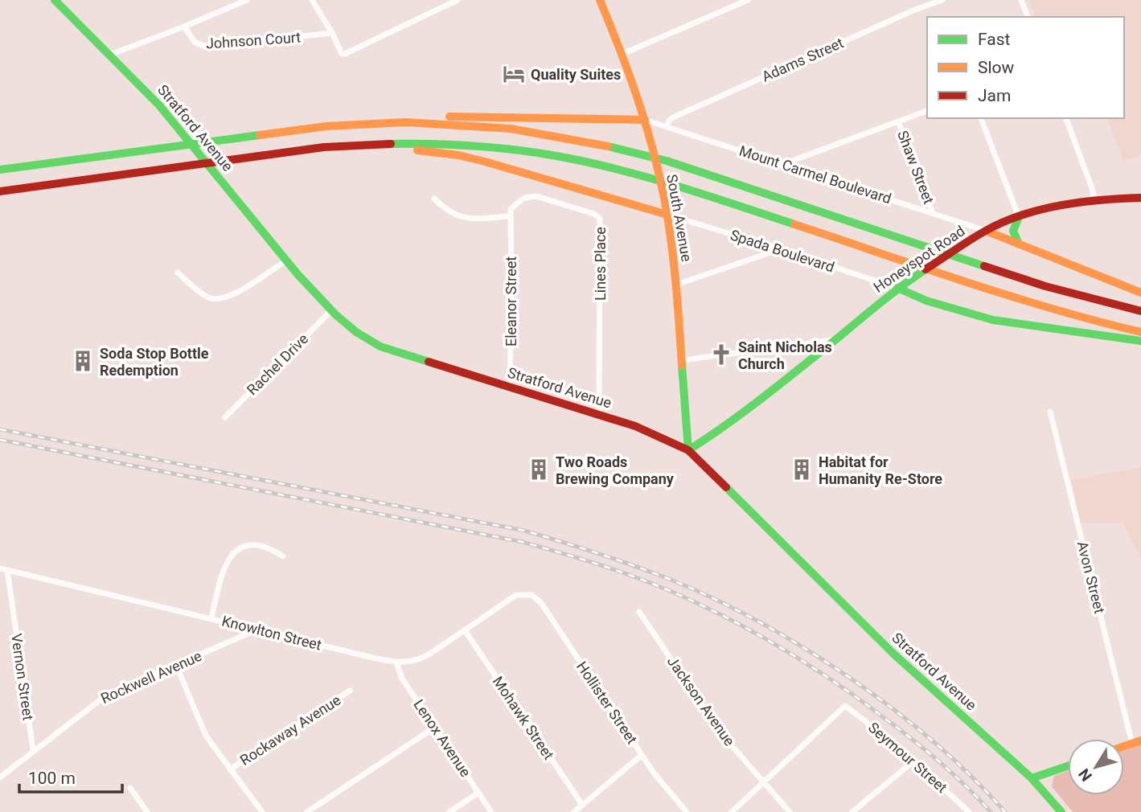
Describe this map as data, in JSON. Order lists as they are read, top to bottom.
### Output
{
  "streets": {
    "main road": ["Stratford Avenue", "South Avenue", "Honeyspot Road"],
    "street": [
      "Johnson Court",
      "Adams Street",
      "Shaw Street",
      "Mount Carmel Boulevard",
      "Spada Boulevard",
      "Lines Place",
      "Eleanor Street",
      "Rachel Drive",
      "Avon Street",
      "Knowlton Street",
      "Vernon Street",
      "Rockwell Avenue",
      "Jackson Avenue",
      "Hollister Street",
      "Mohawk Street",
      "Rockaway Avenue",
      "Lenox Avenue",
      "Seymour Street"
    ]
  },
  "crossings": [
    ["Adams Street", "Mount Carmel Boulevard"],
    ["Stratford Avenue", "South Avenue"],
    ["Stratford Avenue", "Honeyspot Road"],
    ["Stratford Avenue", "Lines Place"],
    ["Stratford Avenue", "Eleanor Street"],
    ["Stratford Avenue", "Rachel Drive"],
    ["Shaw Street", "Mount Carmel Boulevard"],
    ["Mount Carmel Boulevard", "South Avenue"],
    ["Mount Carmel Boulevard", "Honeyspot Road"],
    ["South Avenue", "Spada Boulevard"],
    ["South Avenue", "Honeyspot Road"],
    ["Spada Boulevard", "Honeyspot Road"],
    ["Lines Place", "Eleanor Street"],
    ["Knowlton Street", "Vernon Street"],
    ["Knowlton Street", "Rockwell Avenue"],
    ["Knowlton Street", "Hollister Street"],
    ["Knowlton Street", "Mohawk Street"],
    ["Knowlton Street", "Lenox Avenue"],
    ["Vernon Street", "Rockwell Avenue"],
    ["Jackson Avenue", "Seymour Street"]
  ],
  "places": {
    "hotel": ["Quality Suites"],
    "church": ["Saint Nicholas Church"],
    "building": ["Soda Stop Bottle Redemption", "Two Roads Brewing Company", "Habitat for Humanity Re-Store"]
  },
  "legend": ["Fast", "Slow", "Jam"],
  "scale_bar": "100 m",
  "north": "bottom left"
}
